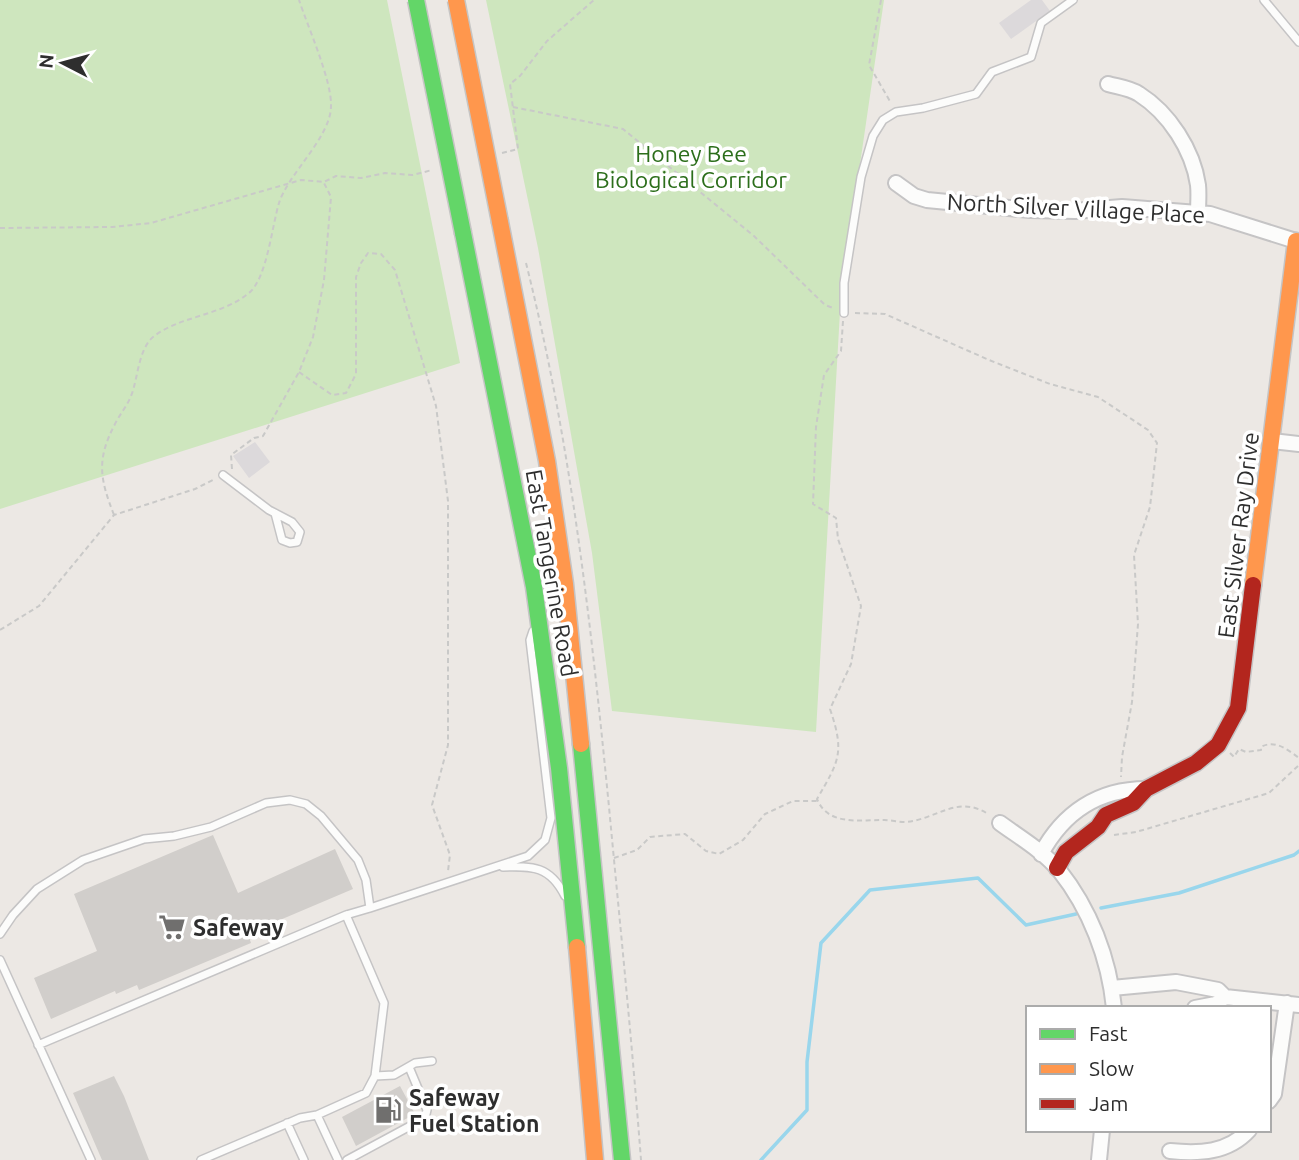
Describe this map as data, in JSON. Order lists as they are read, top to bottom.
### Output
{
  "streets": {
    "main road": ["East Silver Ray Drive", "East Tangerine Road"],
    "street": ["North Silver Village Place"]
  },
  "crossings": [
    ["North Silver Village Place", "East Silver Ray Drive"]
  ],
  "parks": ["Honey Bee Biological Corridor"],
  "places": {
    "supermarket": ["Safeway"],
    "fuel station": ["Safeway Fuel Station"]
  },
  "legend": ["Fast", "Slow", "Jam"],
  "north": "left"
}
